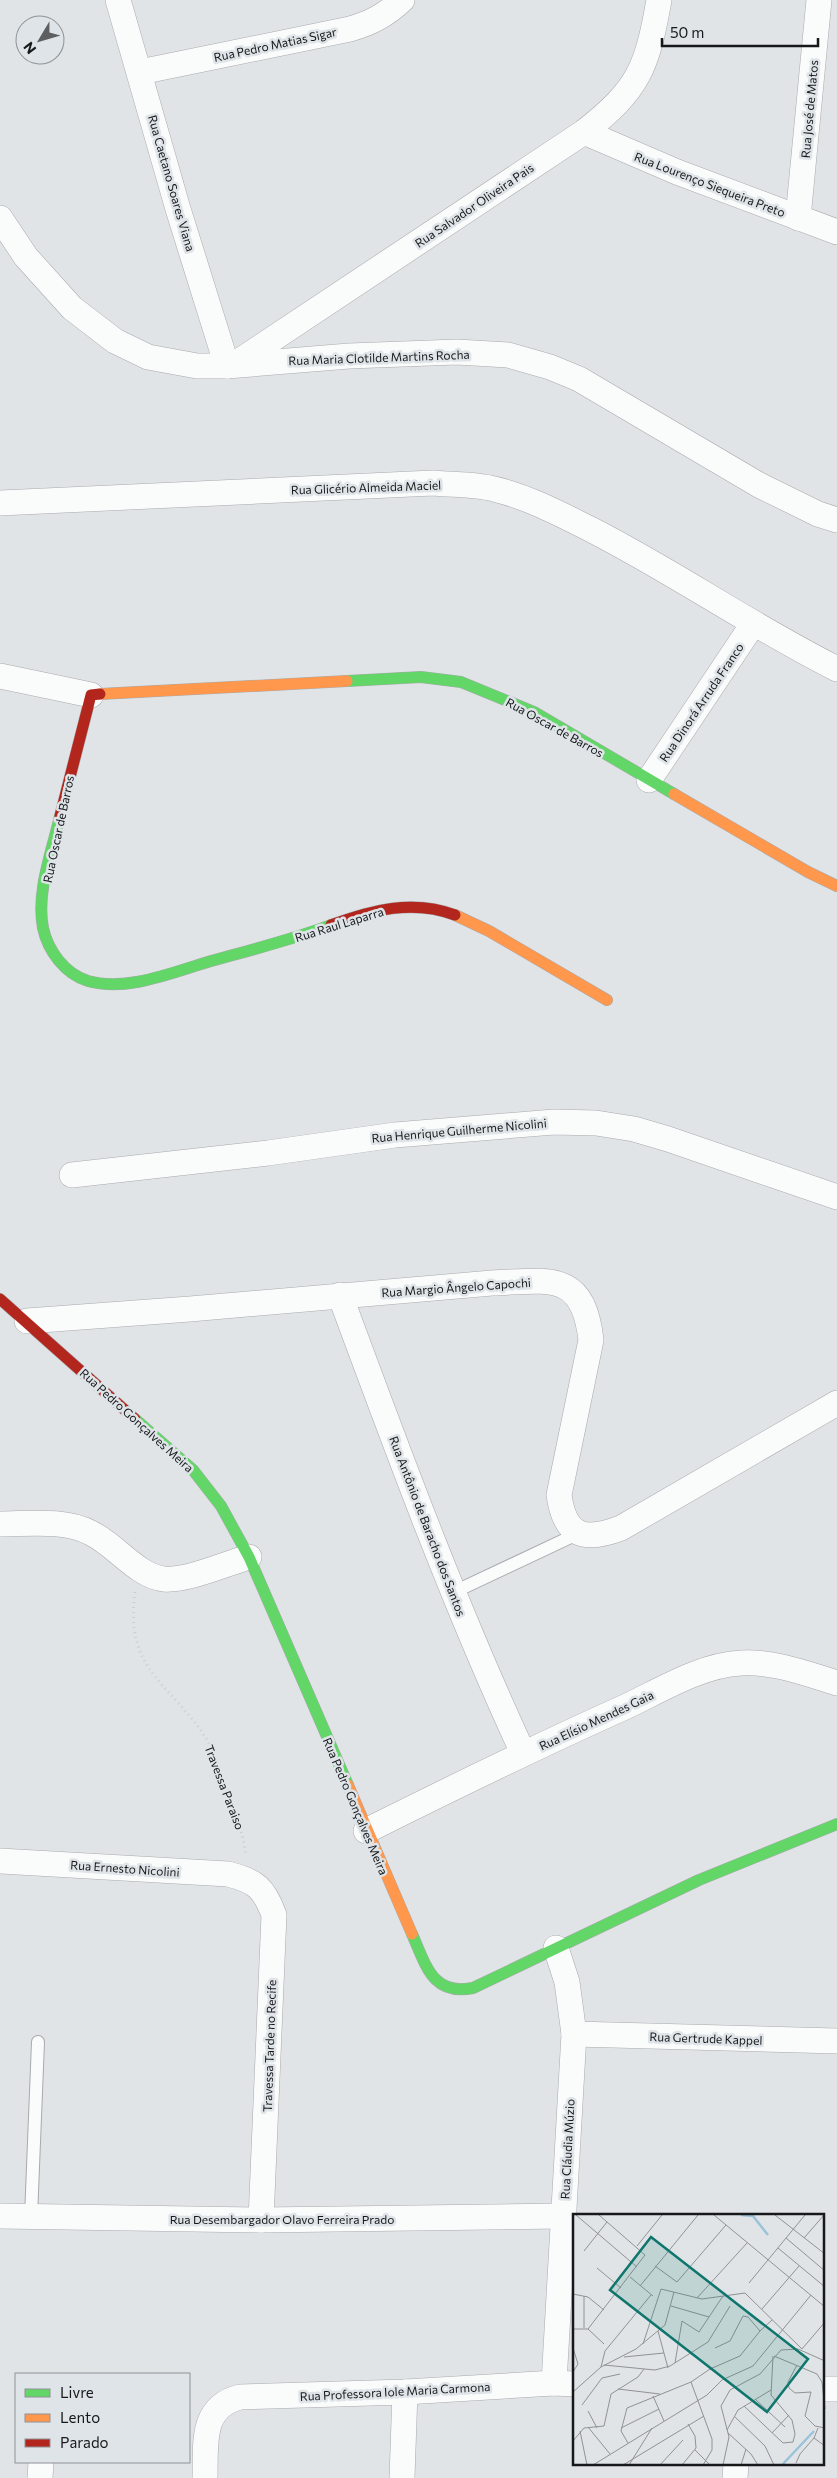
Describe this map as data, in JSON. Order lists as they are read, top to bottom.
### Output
{
  "streets": {
    "street": [
      "Rua Pedro Matias Sigar",
      "Rua José de Matos",
      "Rua Caetano Soares Viana",
      "Rua Lourenço Siequeira Preto",
      "Rua Salvador Oliveira Pais",
      "Rua Maria Clotilde Martins Rocha",
      "Rua Glicério Almeida Maciel",
      "Rua Dinorá Arruda Franco",
      "Rua Oscar de Barros",
      "Rua Raul Laparra",
      "Rua Henrique Guilherme Nicolini",
      "Rua Margio Ângelo Capochi",
      "Rua Pedro Gonçalves Meira",
      "Rua Antônio de Baracho dos Santos",
      "Rua Elísio Mendes Gaia",
      "Rua Ernesto Nicolini",
      "Rua Gertrude Kappel",
      "Travessa Tarde no Recife",
      "Rua Cláudia Múzio",
      "Rua Desembargador Olavo Ferreira Prado",
      "Rua Professora Iole Maria Carmona"
    ],
    "path": ["Travessa Paraiso"]
  },
  "crossings": [
    ["Rua Pedro Matias Sigar", "Rua Caetano Soares Viana"],
    ["Rua José de Matos", "Rua Lourenço Siequeira Preto"],
    ["Rua Caetano Soares Viana", "Rua Salvador Oliveira Pais"],
    ["Rua Caetano Soares Viana", "Rua Maria Clotilde Martins Rocha"],
    ["Rua Lourenço Siequeira Preto", "Rua Salvador Oliveira Pais"],
    ["Rua Salvador Oliveira Pais", "Rua Maria Clotilde Martins Rocha"],
    ["Rua Glicério Almeida Maciel", "Rua Dinorá Arruda Franco"],
    ["Rua Dinorá Arruda Franco", "Rua Oscar de Barros"],
    ["Rua Oscar de Barros", "Rua Raul Laparra"],
    ["Rua Margio Ângelo Capochi", "Rua Pedro Gonçalves Meira"],
    ["Rua Margio Ângelo Capochi", "Rua Antônio de Baracho dos Santos"],
    ["Rua Pedro Gonçalves Meira", "Rua Elísio Mendes Gaia"],
    ["Rua Pedro Gonçalves Meira", "Rua Cláudia Múzio"],
    ["Rua Antônio de Baracho dos Santos", "Rua Elísio Mendes Gaia"],
    ["Travessa Paraiso", "Rua Ernesto Nicolini"],
    ["Travessa Paraiso", "Travessa Tarde no Recife"],
    ["Rua Ernesto Nicolini", "Travessa Tarde no Recife"],
    ["Rua Gertrude Kappel", "Rua Cláudia Múzio"],
    ["Travessa Tarde no Recife", "Rua Desembargador Olavo Ferreira Prado"],
    ["Rua Cláudia Múzio", "Rua Desembargador Olavo Ferreira Prado"],
    ["Rua Cláudia Múzio", "Rua Professora Iole Maria Carmona"]
  ],
  "legend": ["Livre", "Lento", "Parado"],
  "scale_bar": "50 m",
  "north": "bottom left"
}
